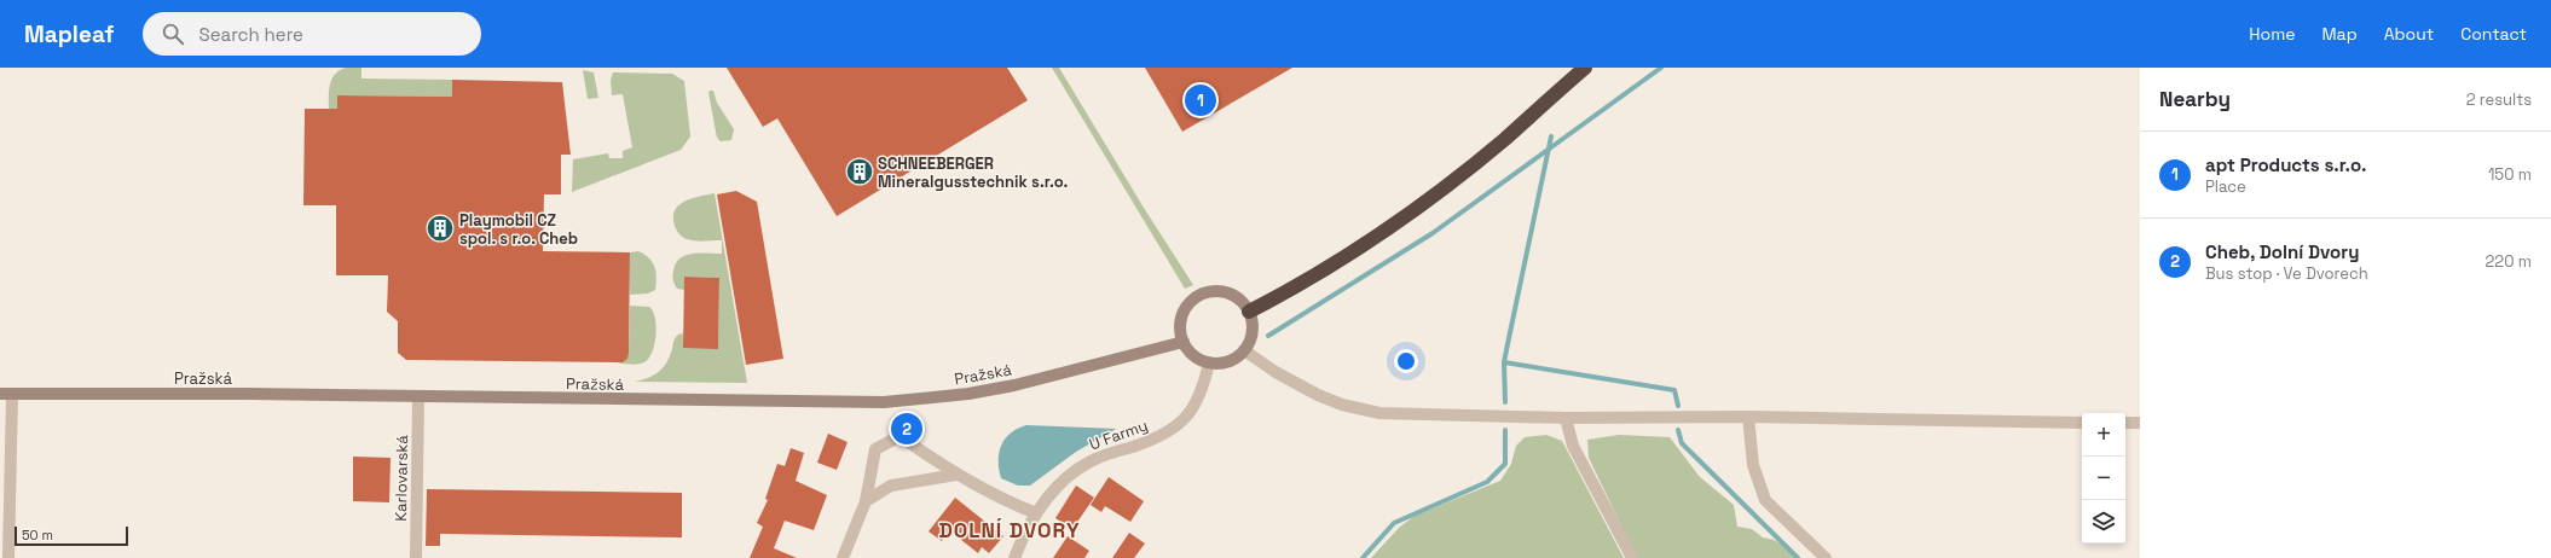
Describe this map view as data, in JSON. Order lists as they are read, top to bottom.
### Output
{
  "streets": {
    "main road": ["Pražská"],
    "street": ["U Farmy", "Karlovarská"]
  },
  "crossings": [
    ["Pražská", "U Farmy"],
    ["Pražská", "Karlovarská"]
  ],
  "districts": ["DOLNÍ DVORY"],
  "places": {
    "building": ["SCHNEEBERGER Mineralgusstechnik s.r.o.", "Playmobil CZ spol. s r.o. Cheb"]
  },
  "scale_bar": "50 m",
  "page": {
    "header": "Mapleaf",
    "search": "Search here",
    "nav": [
      "Home",
      "Map",
      "About",
      "Contact"
    ],
    "heading": ["Nearby", "2 results"],
    "pins": ["1", "2"],
    "list": [
      {
        "mark": "1",
        "name": "apt Products s.r.o.",
        "note": "Place",
        "value": "150 m"
      },
      {
        "mark": "2",
        "name": "Cheb, Dolní Dvory",
        "note": "Bus stop · Ve Dvorech",
        "value": "220 m"
      }
    ],
    "map_buttons": ["+", "−"],
    "scale": "50 m"
  }
}
